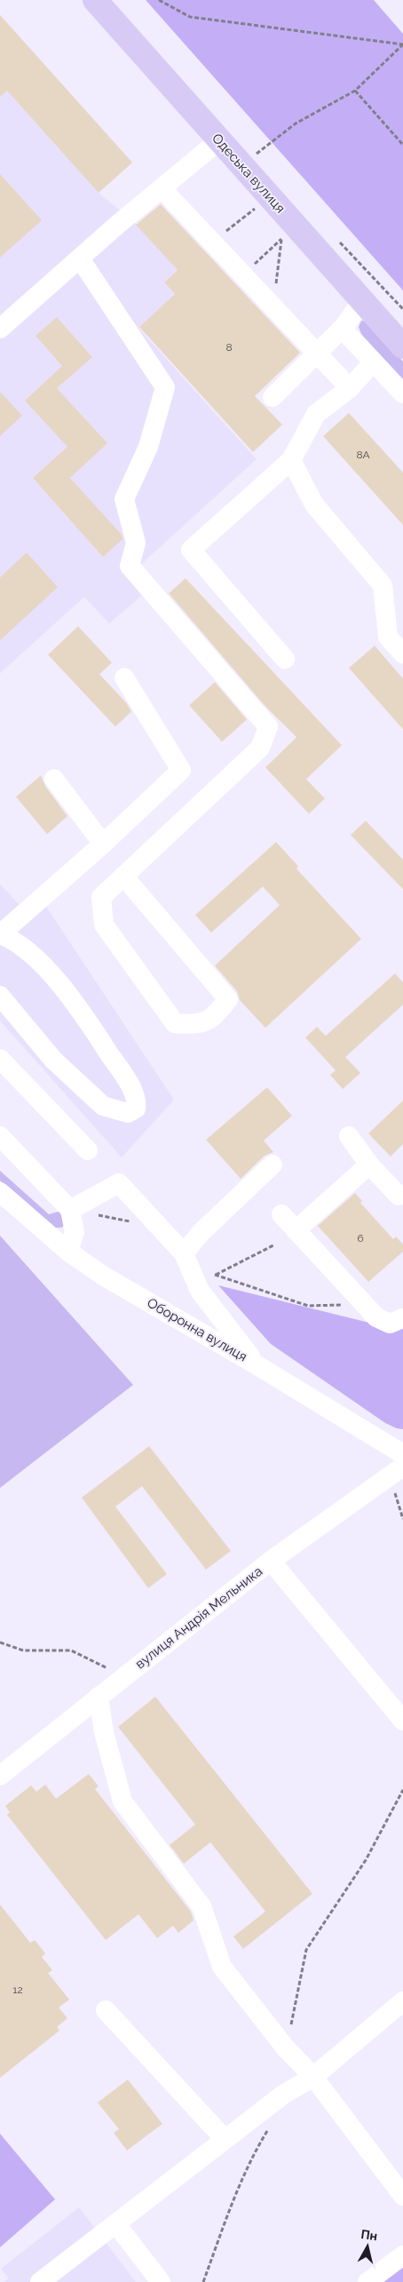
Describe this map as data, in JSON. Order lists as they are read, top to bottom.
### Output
{
  "streets": {
    "main road": ["Одеська вулиця"],
    "street": ["Оборонна вулиця", "вулиця Андрія Мельника"]
  },
  "crossings": [
    ["Оборонна вулиця", "вулиця Андрія Мельника"]
  ],
  "house_numbers": [
    "8",
    "8А",
    "6",
    "12"
  ],
  "north": "top"
}
